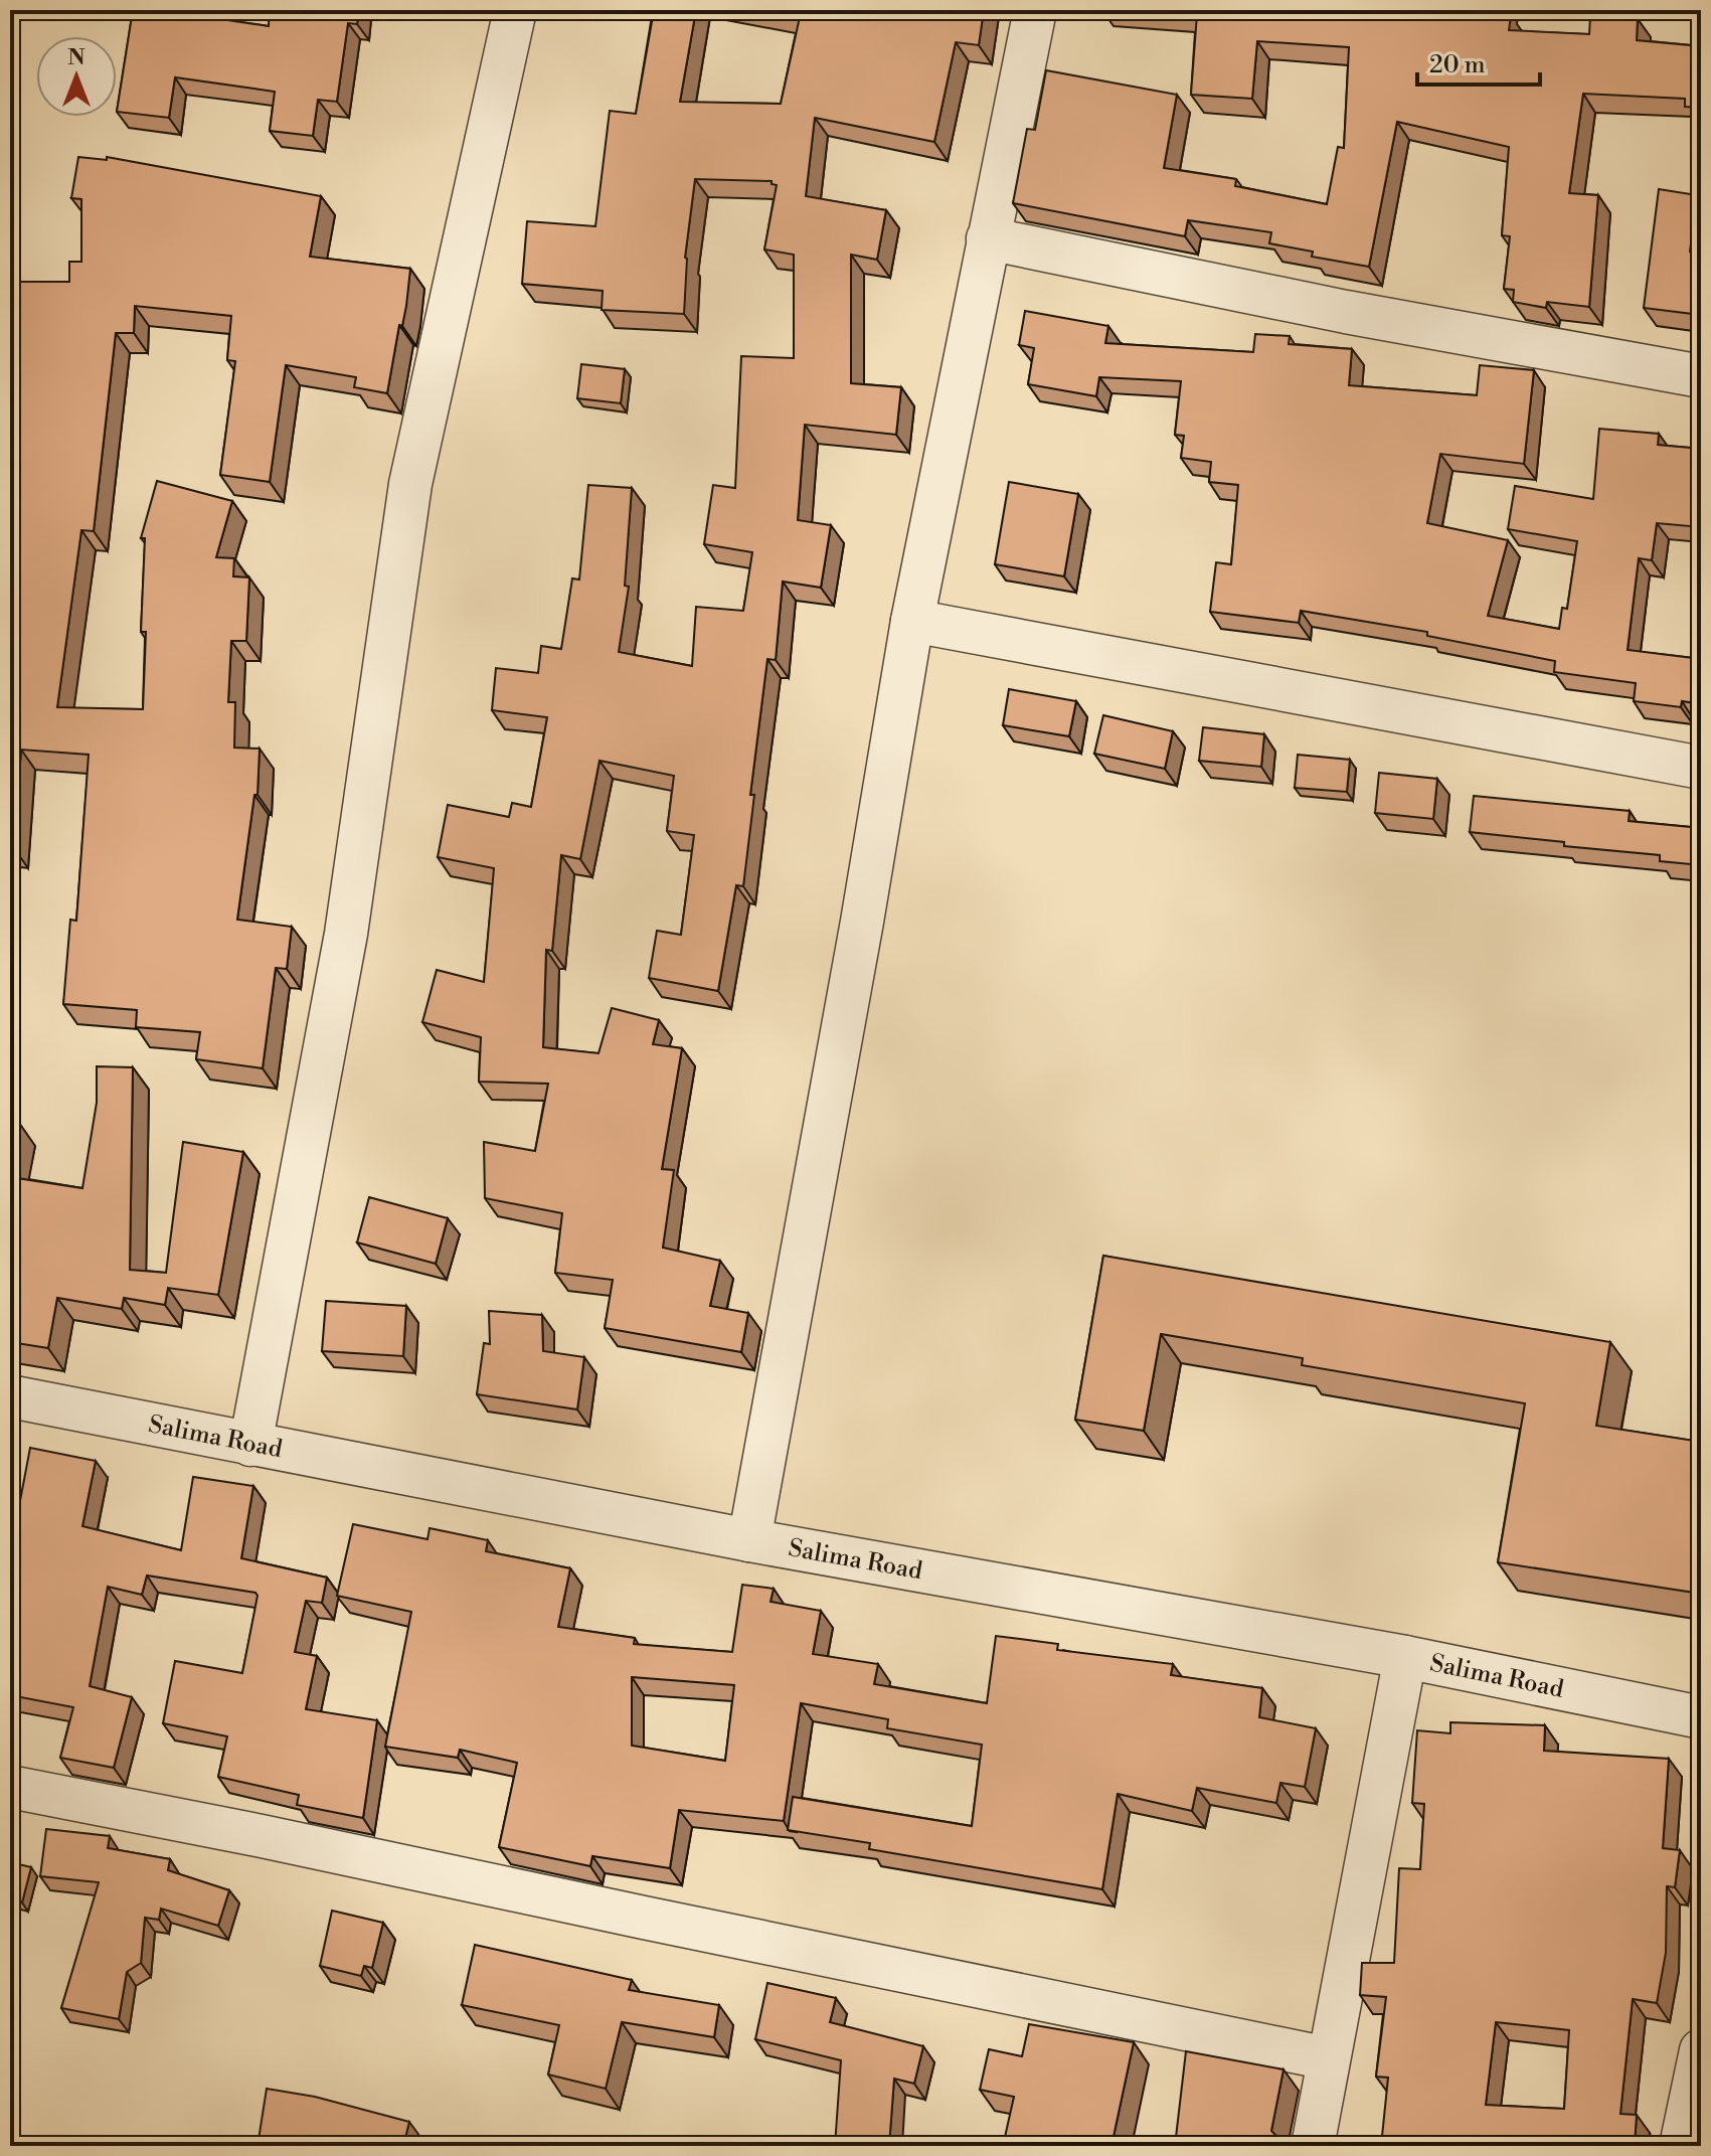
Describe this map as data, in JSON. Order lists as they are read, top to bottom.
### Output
{
  "streets": {
    "street": ["Salima Road"]
  },
  "scale_bar": "20 m",
  "north": "top"
}
